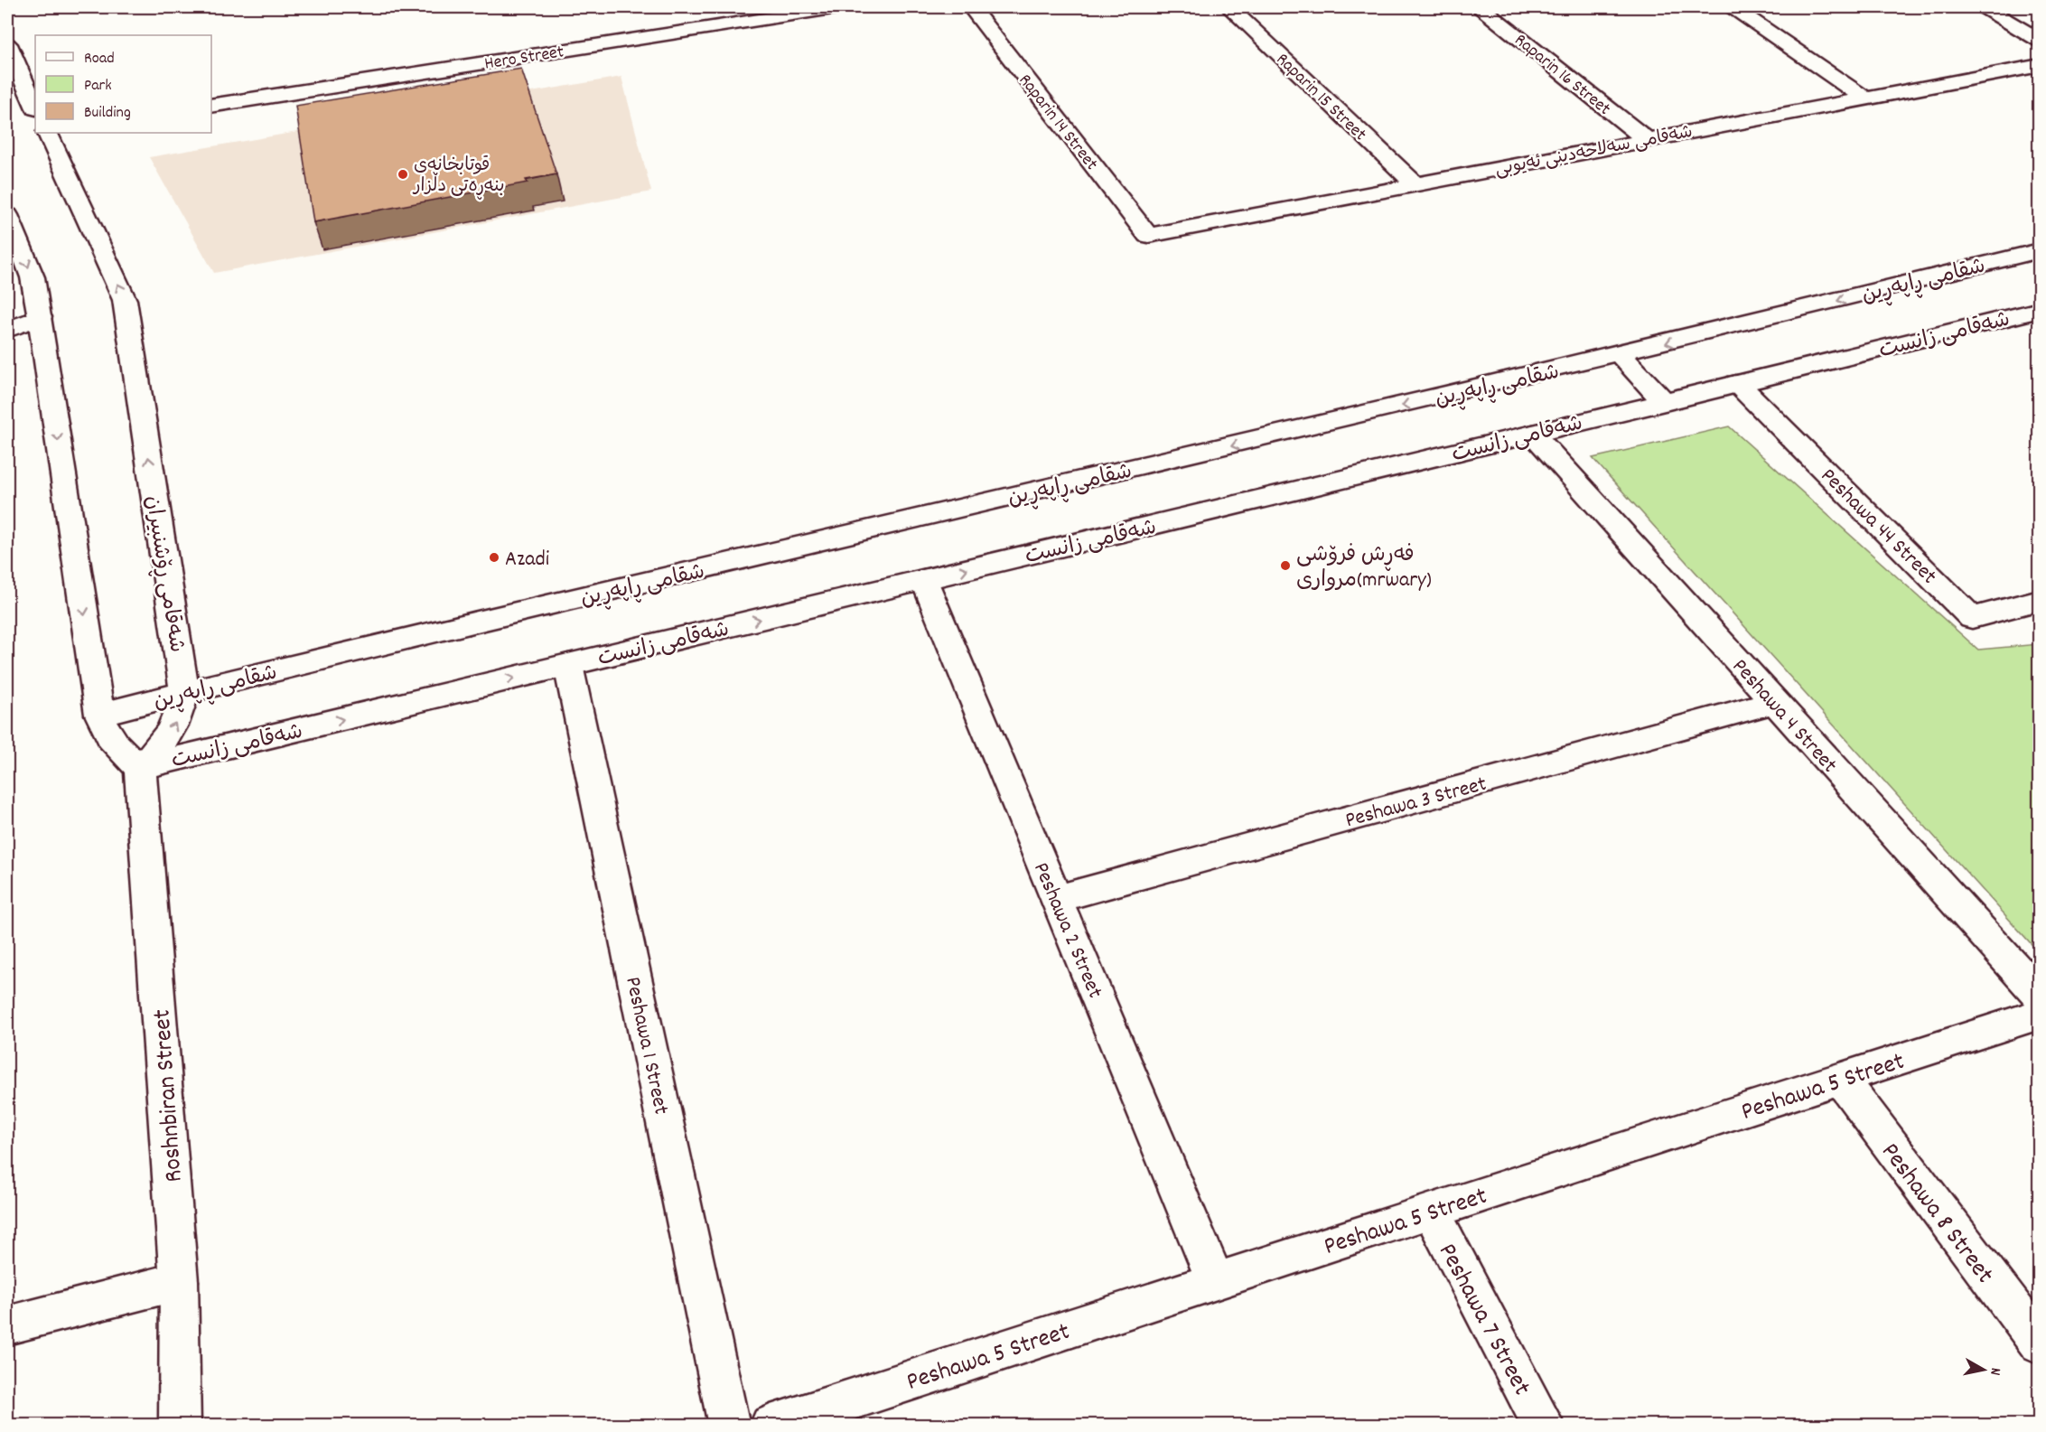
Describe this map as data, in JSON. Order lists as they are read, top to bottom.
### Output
{
  "streets": {
    "street": [
      "Hero Street",
      "Raparin 16 Street",
      "Raparin 15 Street",
      "Raparin 14 Street",
      "شەقامی سەلاحەدینی ئەیوبی",
      "شقامی ڕاپەڕین",
      "شەقامی زانست",
      "Peshawa 44 Street",
      "شەقامی ڕۆشنبیران",
      "Peshawa 4 Street",
      "Peshawa 3 Street",
      "Peshawa 2 Street",
      "Peshawa 1 Street",
      "Peshawa 5 Street",
      "Roshnbiran Street",
      "Peshawa 8 Street",
      "Peshawa 7 Street"
    ]
  },
  "crossings": [
    ["Raparin 16 Street", "شەقامی سەلاحەدینی ئەیوبی"],
    ["Raparin 15 Street", "شەقامی سەلاحەدینی ئەیوبی"],
    ["Raparin 14 Street", "شەقامی سەلاحەدینی ئەیوبی"],
    ["شقامی ڕاپەڕین", "شەقامی ڕۆشنبیران"],
    ["شەقامی زانست", "Peshawa 44 Street"],
    ["شەقامی زانست", "شەقامی ڕۆشنبیران"],
    ["شەقامی زانست", "Peshawa 4 Street"],
    ["شەقامی زانست", "Peshawa 2 Street"],
    ["شەقامی زانست", "Peshawa 1 Street"],
    ["شەقامی زانست", "Roshnbiran Street"],
    ["شەقامی ڕۆشنبیران", "Roshnbiran Street"],
    ["Peshawa 4 Street", "Peshawa 3 Street"],
    ["Peshawa 3 Street", "Peshawa 2 Street"],
    ["Peshawa 2 Street", "Peshawa 5 Street"],
    ["Peshawa 5 Street", "Peshawa 8 Street"],
    ["Peshawa 5 Street", "Peshawa 7 Street"]
  ],
  "one_way": ["شقامی ڕاپەڕین", "شەقامی زانست"],
  "places": ["قوتابخانەی بنەڕەتی دڵزار", "Azadi", "فەڕش فرۆشی مرواری(mrwary)"],
  "legend": ["Road", "Park", "Building"],
  "north": "right"
}
